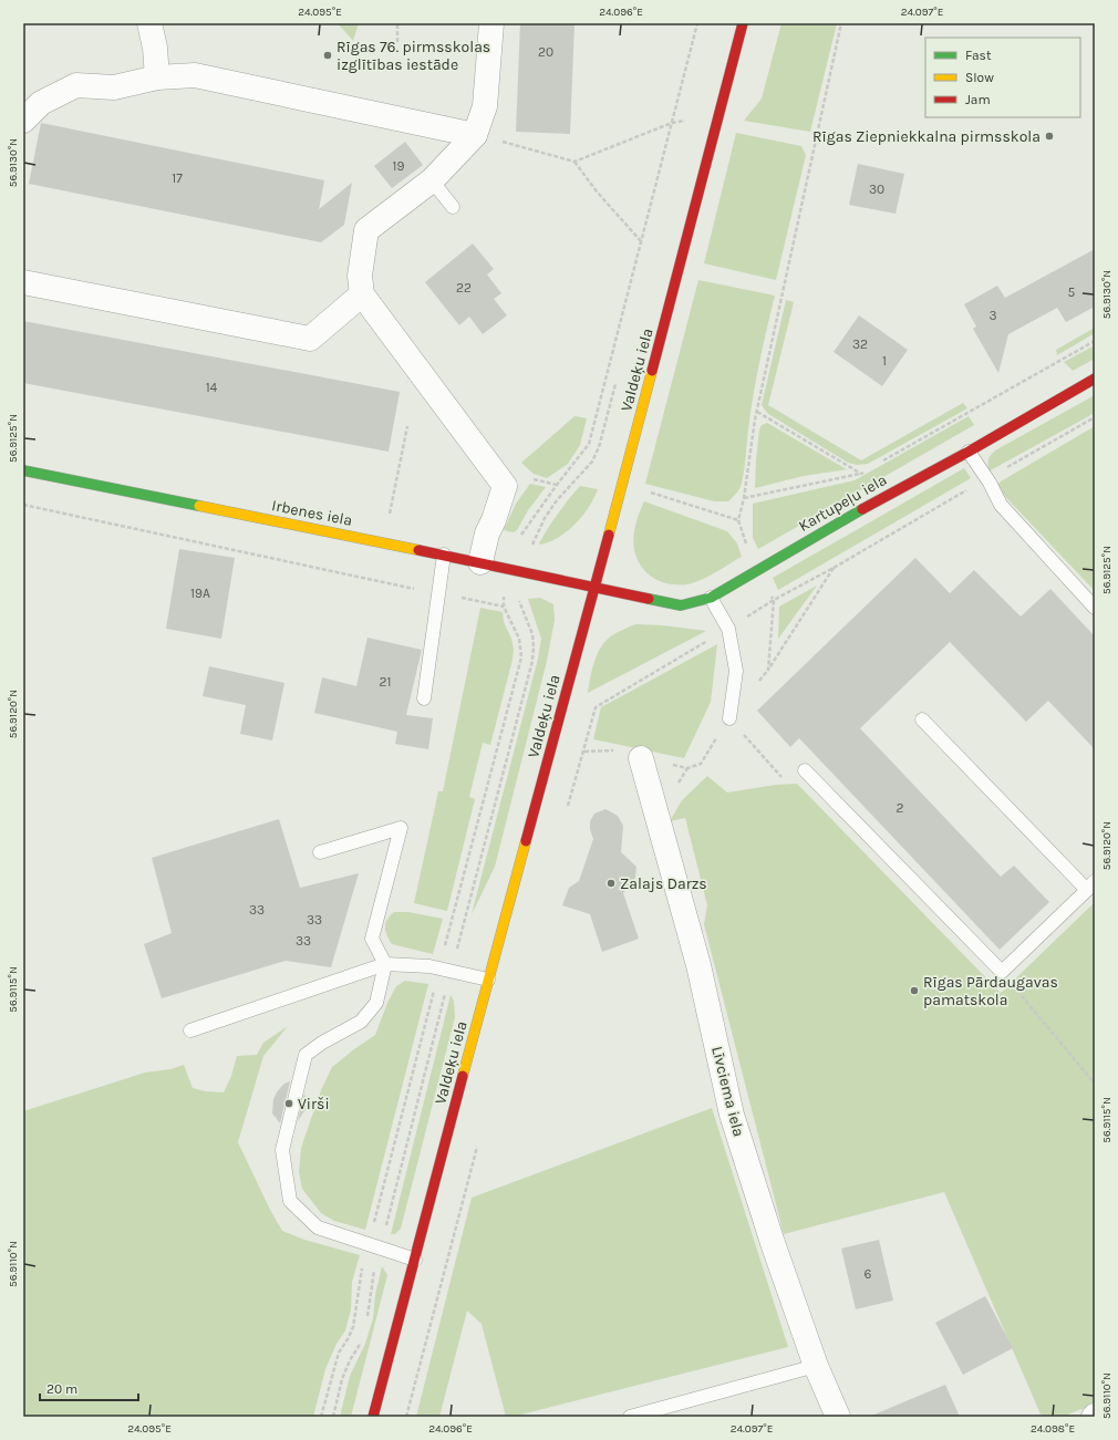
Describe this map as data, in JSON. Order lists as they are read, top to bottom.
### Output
{
  "streets": {
    "street": [
      "Valdeķu iela",
      "Kartupeļu iela",
      "Irbenes iela",
      "Līvciema iela"
    ]
  },
  "crossings": [
    ["Valdeķu iela", "Kartupeļu iela"],
    ["Valdeķu iela", "Irbenes iela"],
    ["Kartupeļu iela", "Irbenes iela"]
  ],
  "places": [
    "Rīgas 76. pirmsskolas izglītības iestāde",
    "Rīgas Ziepniekkalna pirmsskola",
    "Zalajs Darzs",
    "Rīgas Pārdaugavas pamatskola",
    "Virši"
  ],
  "house_numbers": [
    "20",
    "19",
    "17",
    "30",
    "22",
    "5",
    "3",
    "32",
    "1",
    "14",
    "19A",
    "21",
    "2",
    "33",
    "33",
    "33",
    "6"
  ],
  "legend": ["Fast", "Slow", "Jam"],
  "scale_bar": "20 m",
  "coordinates": [
    "24.095°E",
    "24.096°E",
    "24.097°E",
    "56.9130°N",
    "56.9125°N",
    "56.9120°N",
    "56.9115°N",
    "56.9110°N",
    "24.098°E"
  ]
}
